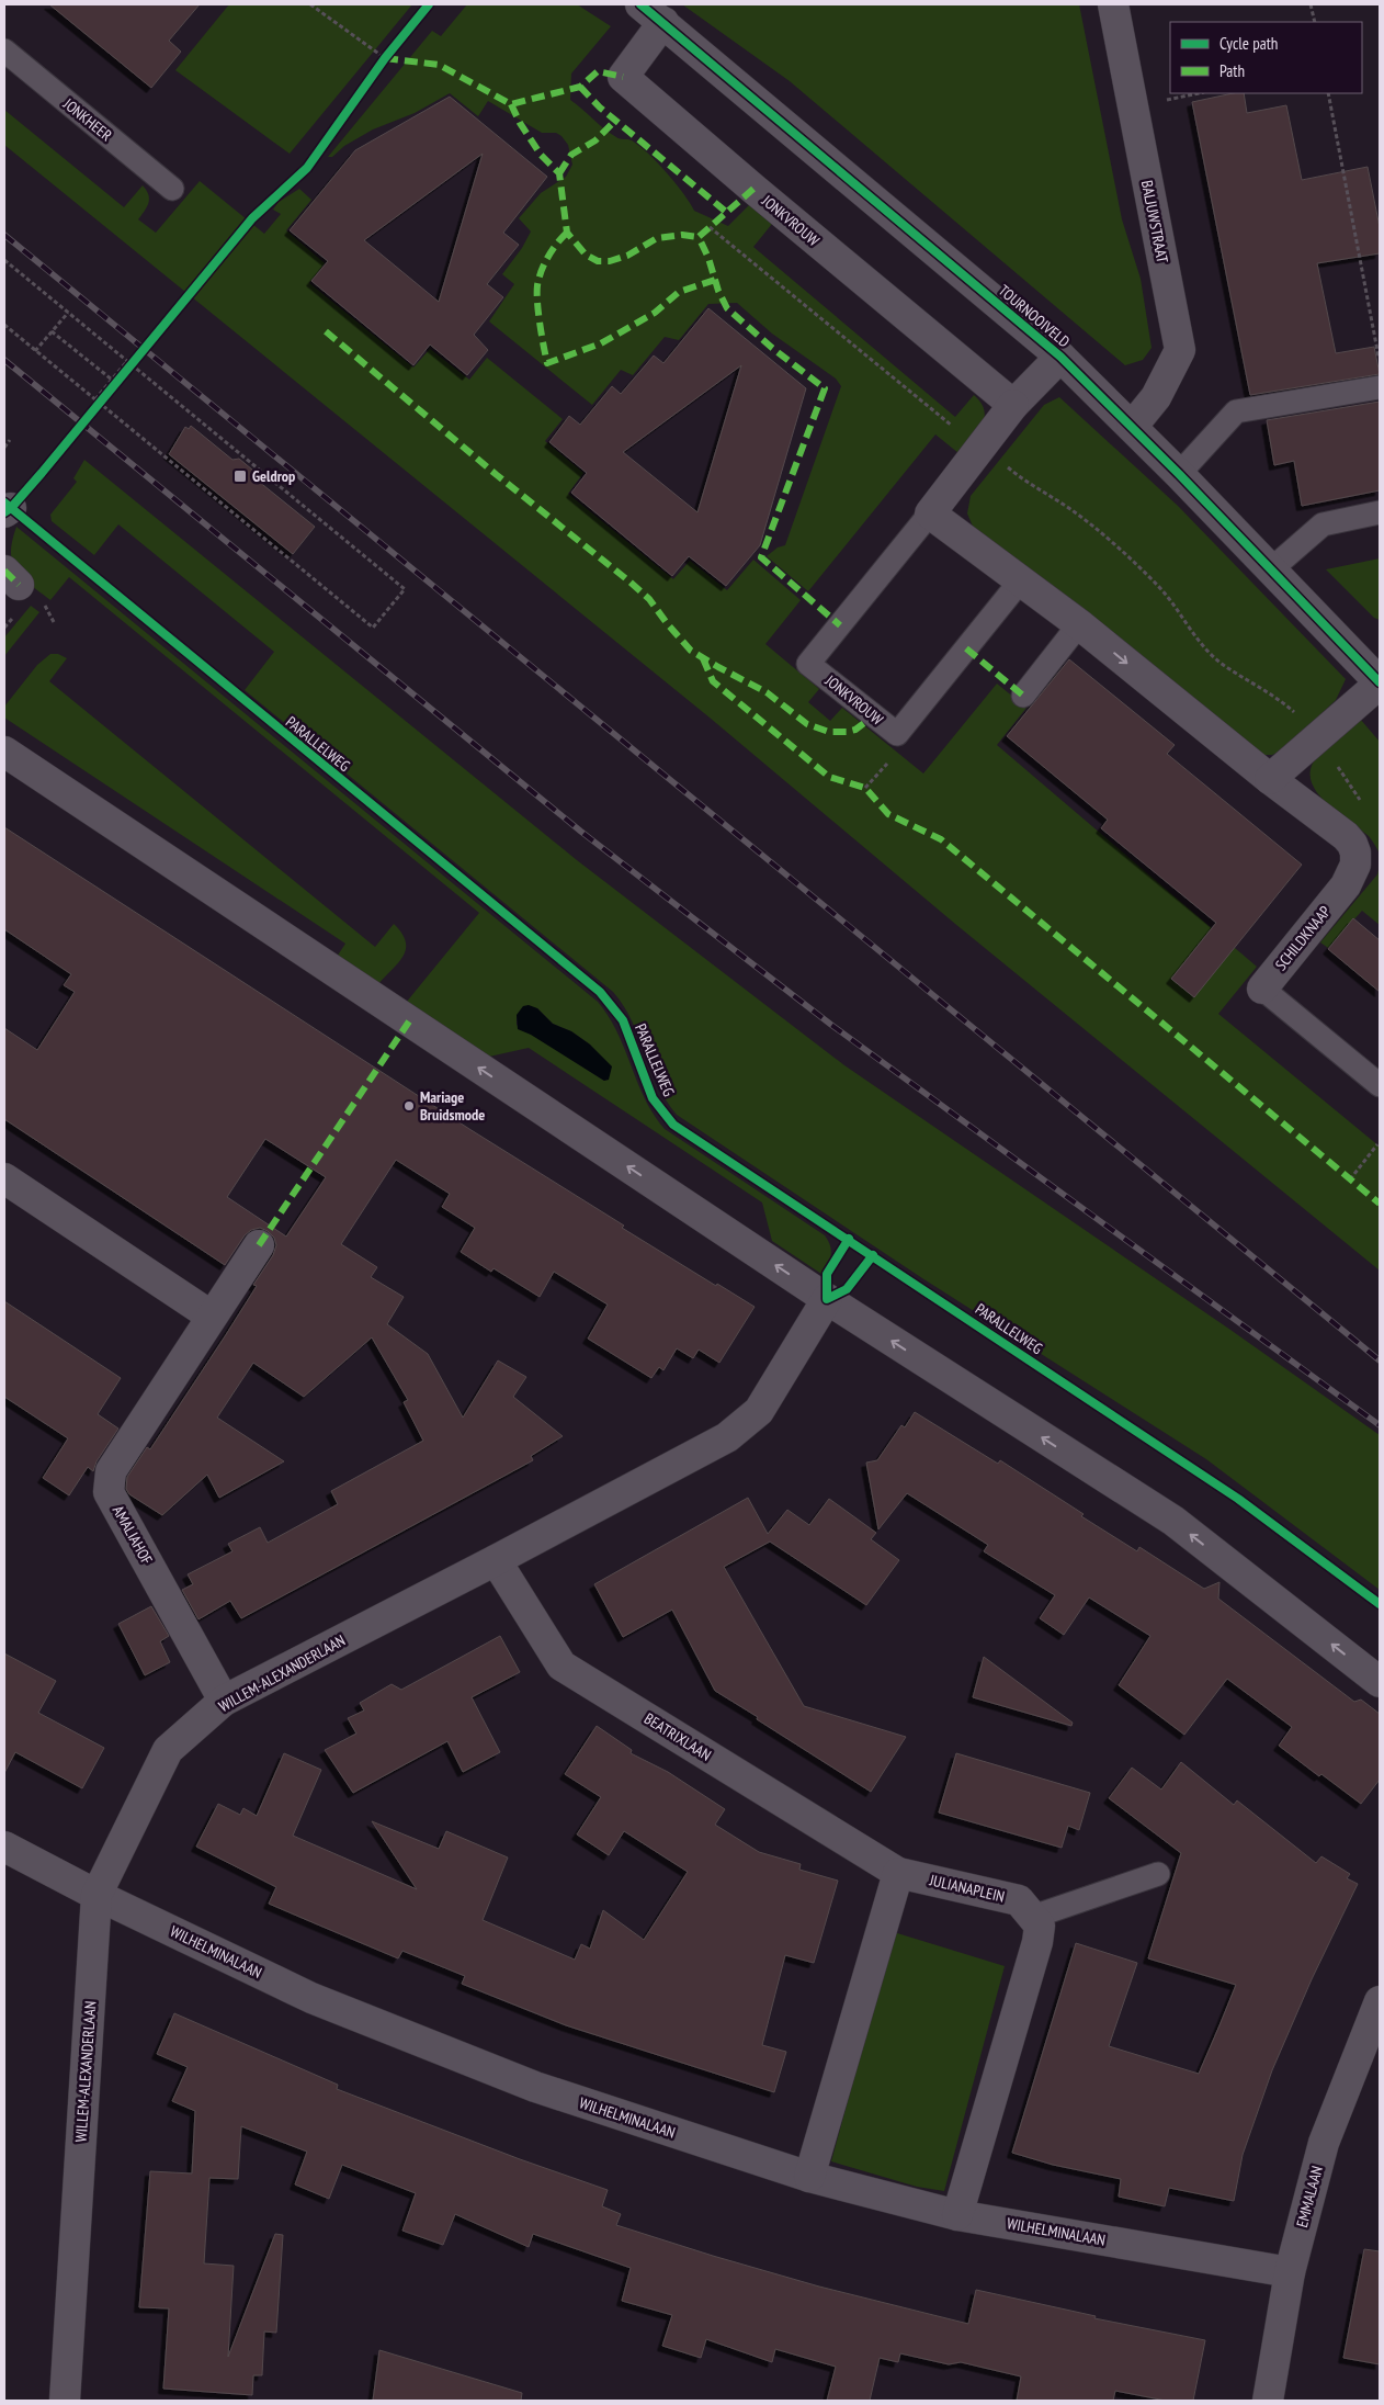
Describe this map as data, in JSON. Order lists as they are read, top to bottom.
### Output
{
  "streets": {
    "street": [
      "JONKVROUW",
      "BALJUWSTRAAT",
      "TOURNOOIVELD",
      "SCHILDKNAAP",
      "AMALIAHOF",
      "WILLEM-ALEXANDERLAAN",
      "BEATRIXLAAN",
      "JULIANAPLEIN",
      "WILHELMINALAAN",
      "EMMALAAN"
    ],
    "lane": ["JONKHEER"],
    "cycle path": ["PARALLELWEG"]
  },
  "crossings": [
    ["JONKVROUW", "TOURNOOIVELD"],
    ["BALJUWSTRAAT", "TOURNOOIVELD"],
    ["AMALIAHOF", "WILLEM-ALEXANDERLAAN"],
    ["WILLEM-ALEXANDERLAAN", "BEATRIXLAAN"],
    ["WILLEM-ALEXANDERLAAN", "WILHELMINALAAN"],
    ["BEATRIXLAAN", "JULIANAPLEIN"],
    ["WILHELMINALAAN", "EMMALAAN"]
  ],
  "places": {
    "transit": ["Geldrop"],
    "other": ["Mariage Bruidsmode"]
  },
  "legend": ["Cycle path", "Path"]
}
